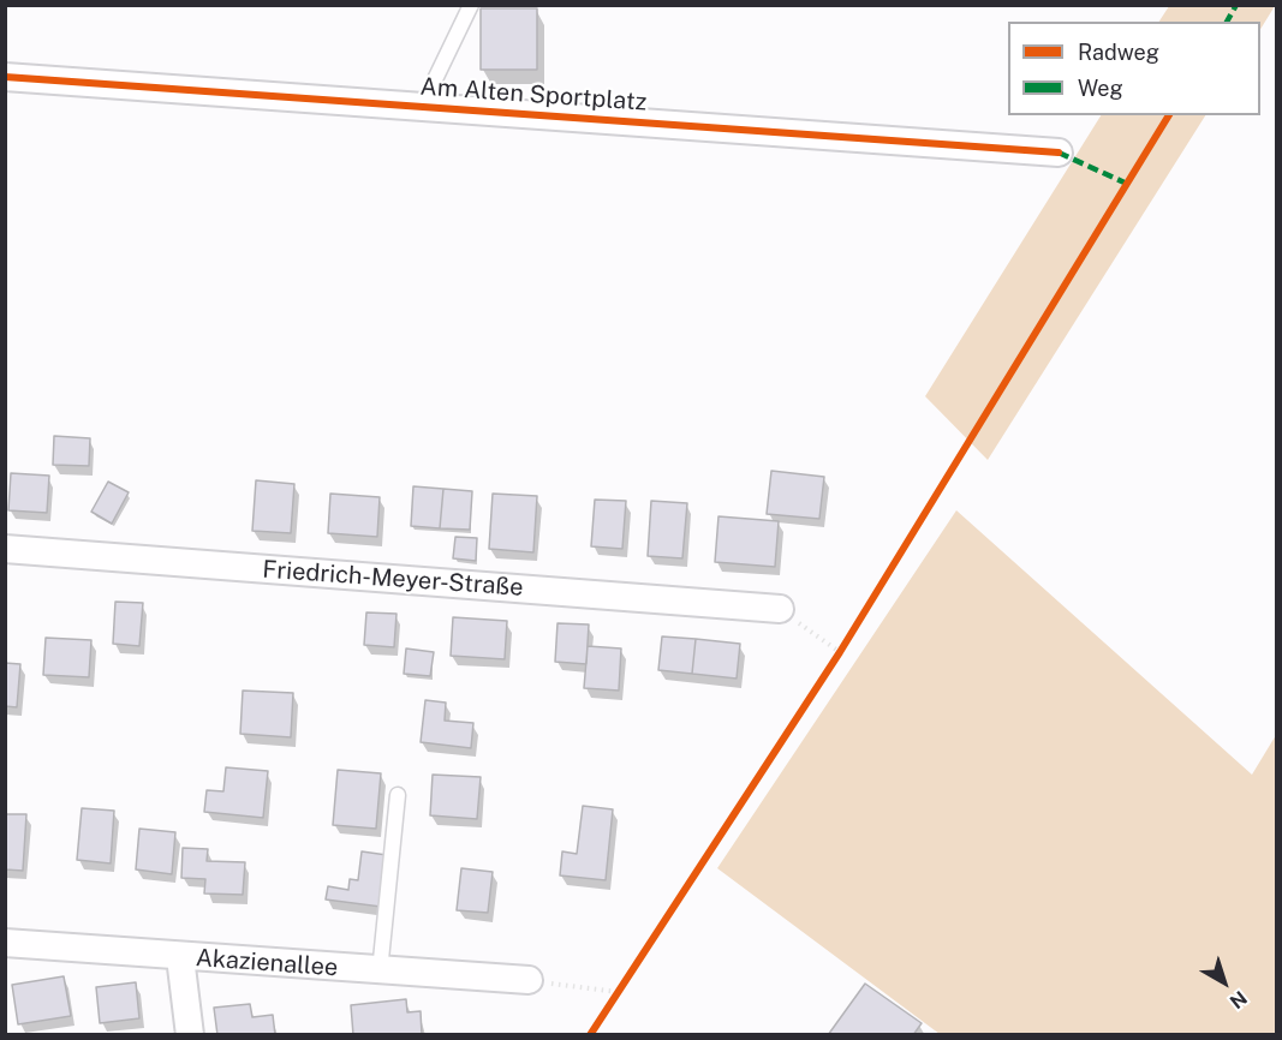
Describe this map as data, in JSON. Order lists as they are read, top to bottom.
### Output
{
  "streets": {
    "street": ["Am Alten Sportplatz", "Friedrich-Meyer-Straße", "Akazienallee"]
  },
  "legend": ["Radweg", "Weg"],
  "north": "bottom right"
}
